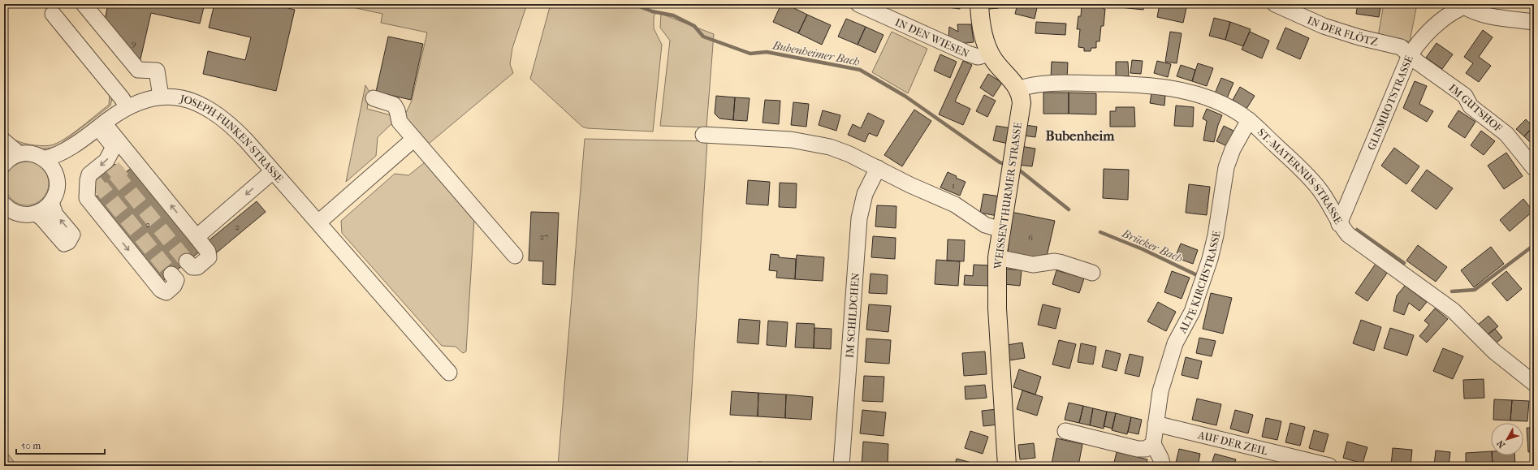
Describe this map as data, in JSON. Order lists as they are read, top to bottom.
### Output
{
  "streets": {
    "main road": ["WEISSENTHURMER STRASSE"],
    "street": [
      "IN DER FLÖTZ",
      "IN DEN WIESEN",
      "GLISMUOTSTRASSE",
      "IM GUTSHOF",
      "JOSEPH-FUNKEN-STRASSE",
      "ST.-MATERNUS-STRASSE",
      "ALTE KIRCHSTRASSE",
      "IM SCHILDCHEN",
      "AUF DER ZEIL"
    ]
  },
  "crossings": [
    ["IN DER FLÖTZ", "GLISMUOTSTRASSE"],
    ["IN DER FLÖTZ", "IM GUTSHOF"],
    ["IN DEN WIESEN", "WEISSENTHURMER STRASSE"],
    ["GLISMUOTSTRASSE", "IM GUTSHOF"],
    ["GLISMUOTSTRASSE", "ST.-MATERNUS-STRASSE"],
    ["ST.-MATERNUS-STRASSE", "WEISSENTHURMER STRASSE"],
    ["ST.-MATERNUS-STRASSE", "ALTE KIRCHSTRASSE"],
    ["ALTE KIRCHSTRASSE", "AUF DER ZEIL"]
  ],
  "districts": ["Bubenheim"],
  "water": ["Bubenheimer Bach", "Brücker Bach"],
  "house_numbers": [
    "9",
    "1",
    "2",
    "2",
    "27",
    "6"
  ],
  "scale_bar": "50 m",
  "north": "bottom left"
}
